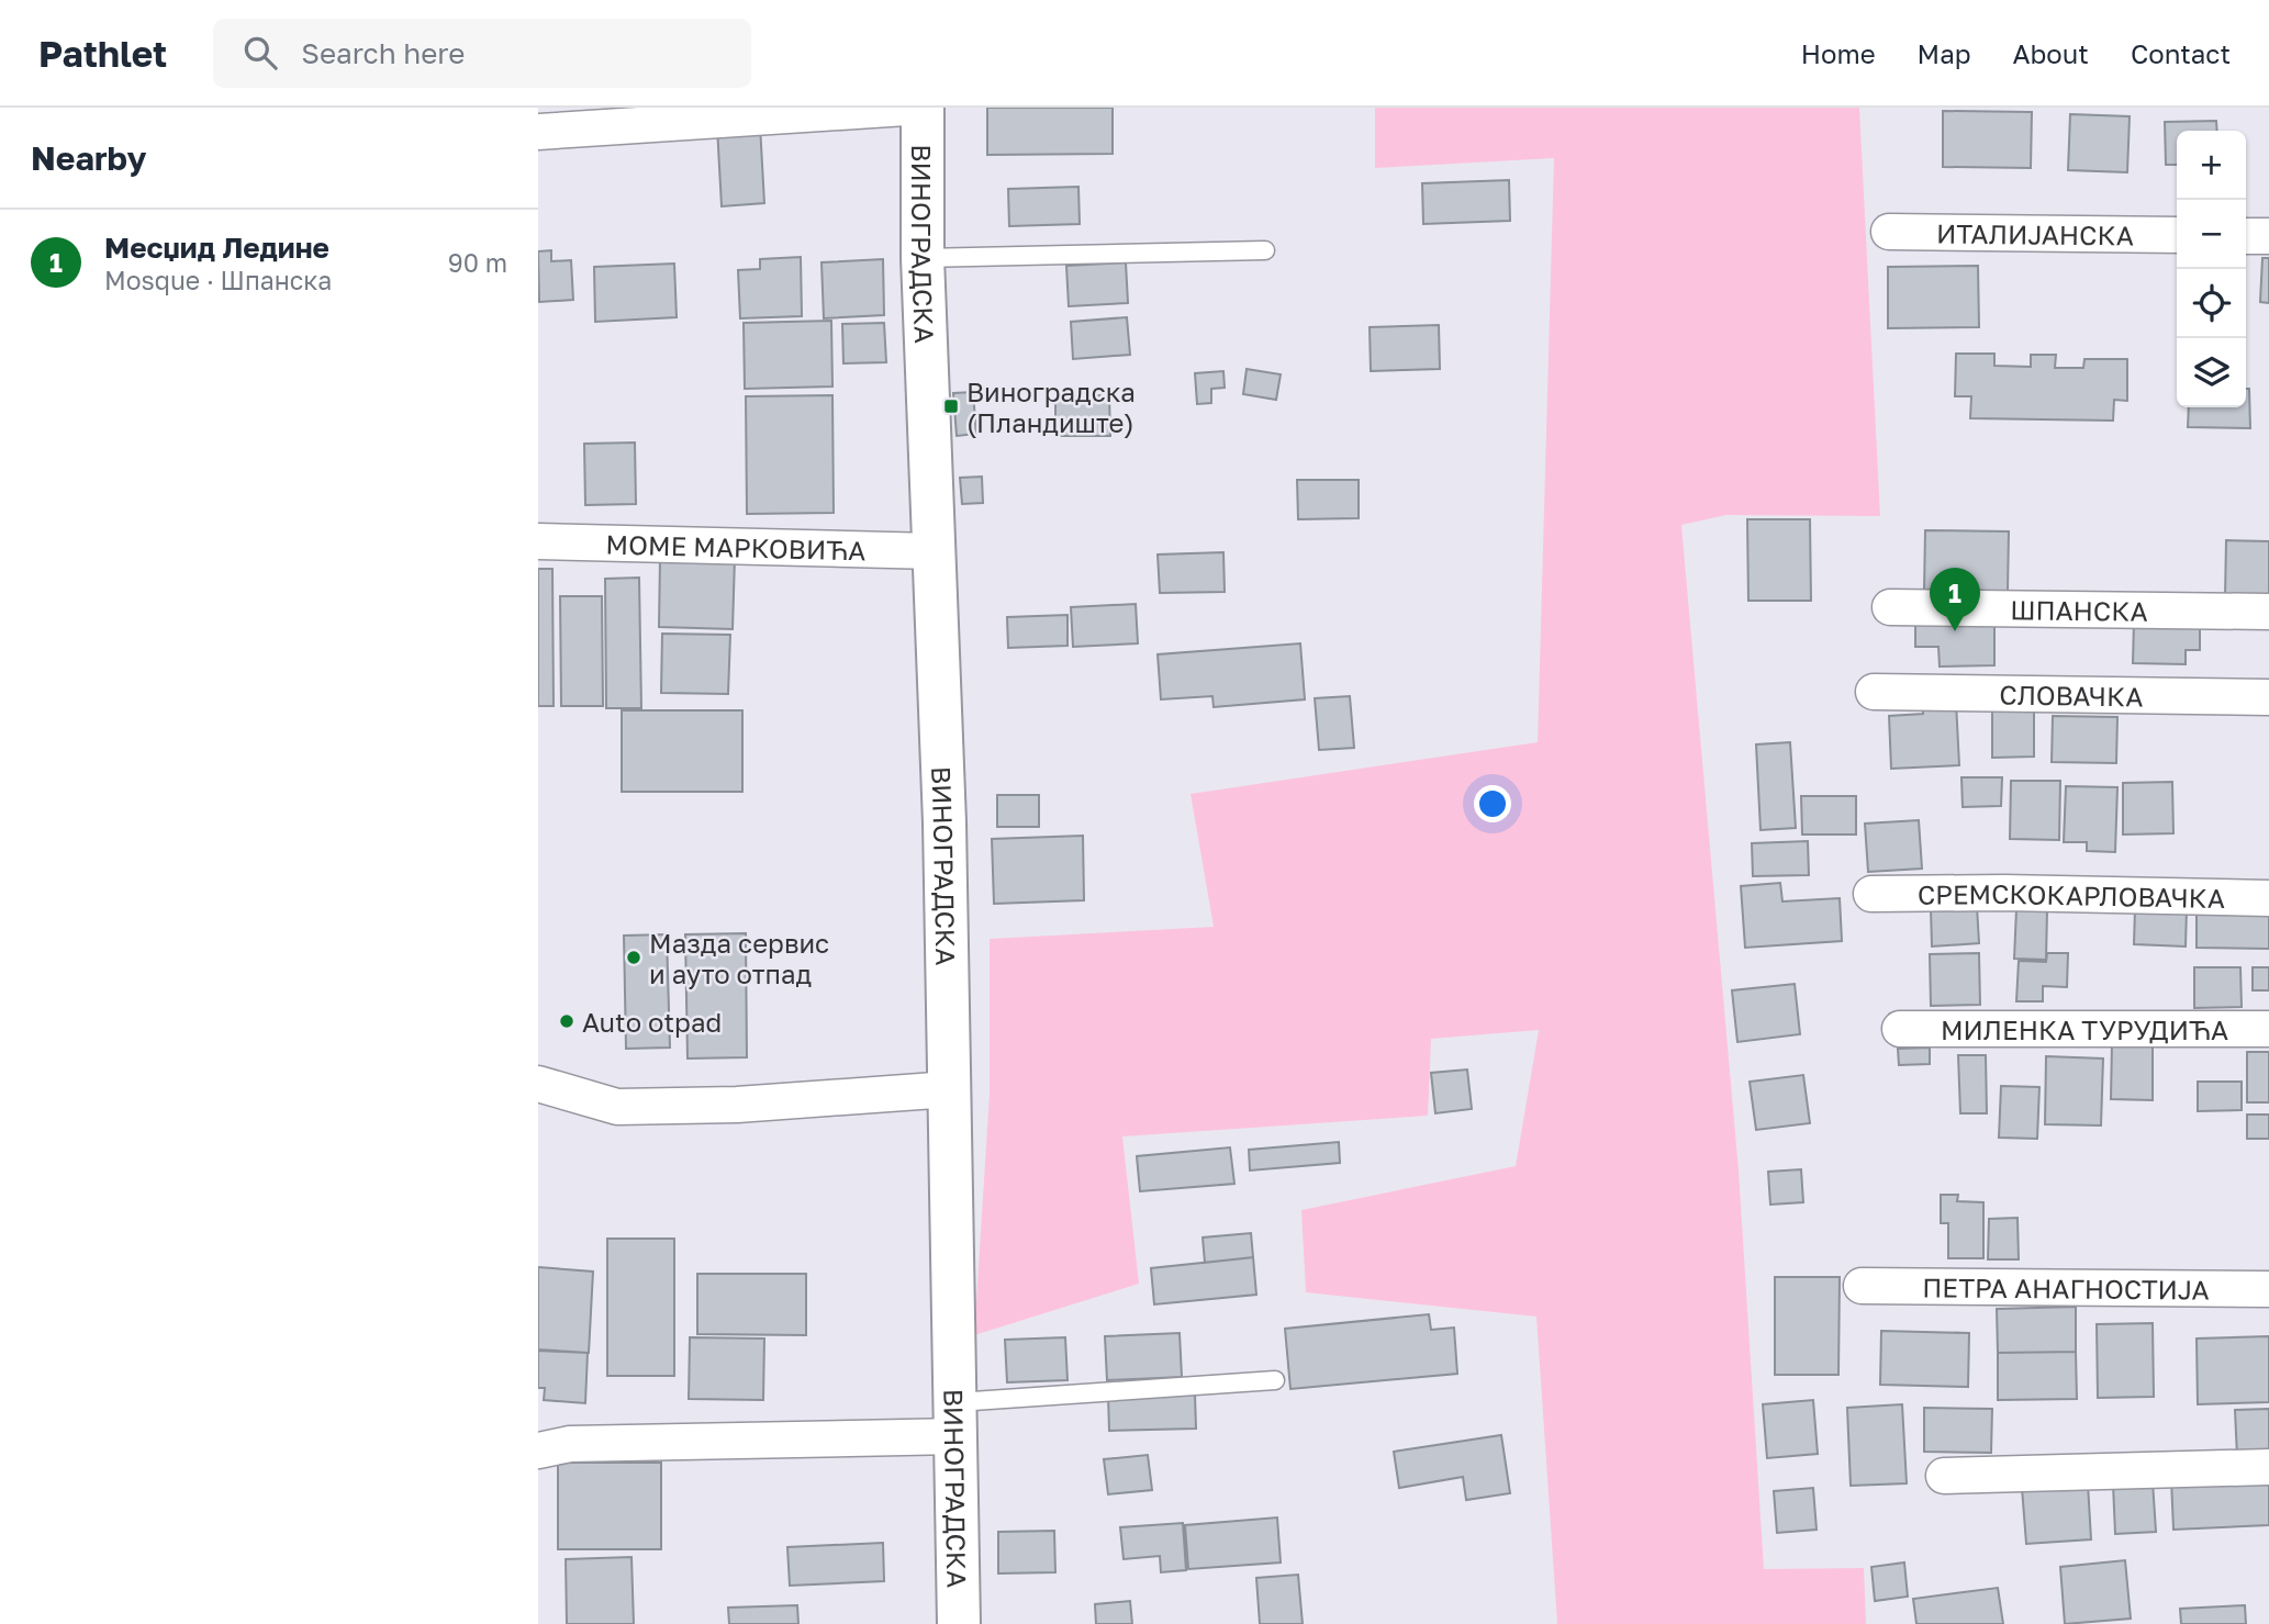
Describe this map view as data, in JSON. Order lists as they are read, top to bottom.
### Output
{
  "streets": {
    "street": [
      "ИТАЛИЈАНСКА",
      "ВИНОГРАДСКА",
      "МОМЕ МАРКОВИЋА",
      "ШПАНСКА",
      "СЛОВАЧКА",
      "СРЕМСКОКАРЛОВАЧКА",
      "МИЛЕНКА ТУРУДИЋА",
      "ПЕТРА АНАГНОСТИЈА"
    ]
  },
  "crossings": [
    ["ВИНОГРАДСКА", "МОМЕ МАРКОВИЋА"]
  ],
  "places": {
    "transit": ["Виноградска (Пландиште)"],
    "other": ["Мазда сервис и ауто отпад", "Auto otpad"]
  },
  "page": {
    "header": "Pathlet",
    "search": "Search here",
    "nav": [
      "Home",
      "Map",
      "About",
      "Contact"
    ],
    "heading": "Nearby",
    "map_buttons": ["+", "−"],
    "list": [
      {
        "mark": "1",
        "name": "Месџид Ледине",
        "note": "Mosque · Шпанска",
        "value": "90 m"
      }
    ],
    "pins": "1"
  }
}
